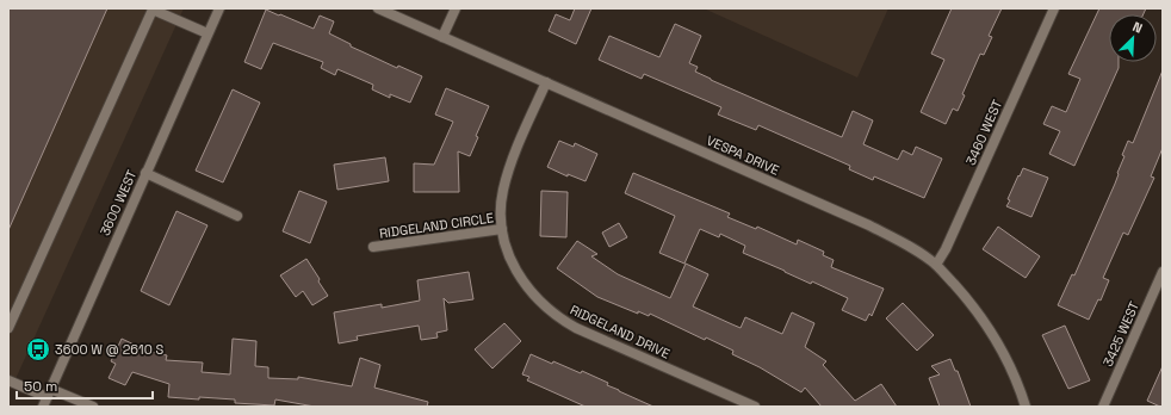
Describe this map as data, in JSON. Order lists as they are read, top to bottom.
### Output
{
  "streets": {
    "street": [
      "3460 WEST",
      "VESPA DRIVE",
      "3600 WEST",
      "RIDGELAND CIRCLE",
      "RIDGELAND DRIVE",
      "3425 WEST"
    ]
  },
  "crossings": [
    ["3460 WEST", "VESPA DRIVE"],
    ["VESPA DRIVE", "RIDGELAND DRIVE"],
    ["RIDGELAND CIRCLE", "RIDGELAND DRIVE"]
  ],
  "places": {
    "bus stop": ["3600 W @ 2610 S"]
  },
  "scale_bar": "50 m",
  "north": "top right"
}
